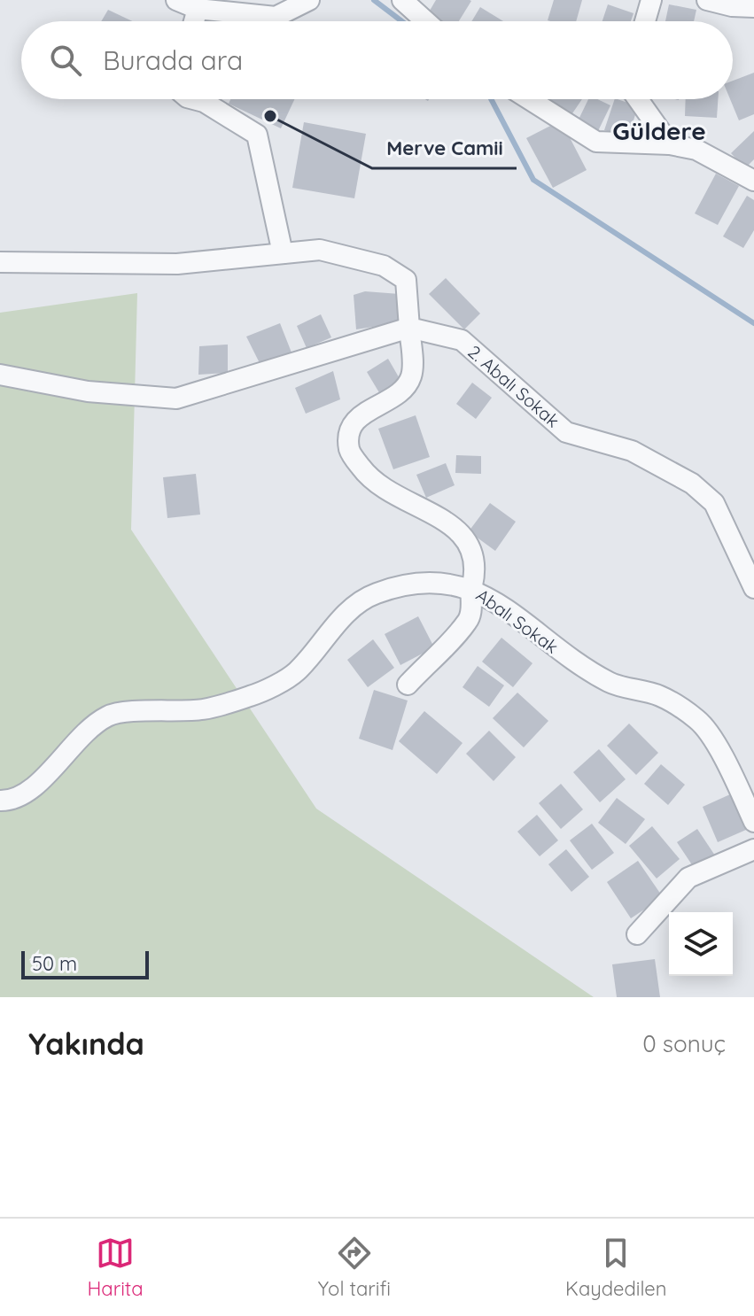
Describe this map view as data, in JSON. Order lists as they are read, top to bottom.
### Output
{
  "streets": {
    "street": ["2. Abalı Sokak", "Abalı Sokak"]
  },
  "crossings": [
    ["2. Abalı Sokak", "Abalı Sokak"]
  ],
  "districts": ["Güldere"],
  "places": ["Merve Camii"],
  "scale_bar": "50 m",
  "page": {
    "search": "Burada ara",
    "scale": "50 m",
    "heading": ["Yakında", "0 sonuç"],
    "nav": ["Harita", "Yol tarifi", "Kaydedilen"]
  }
}
